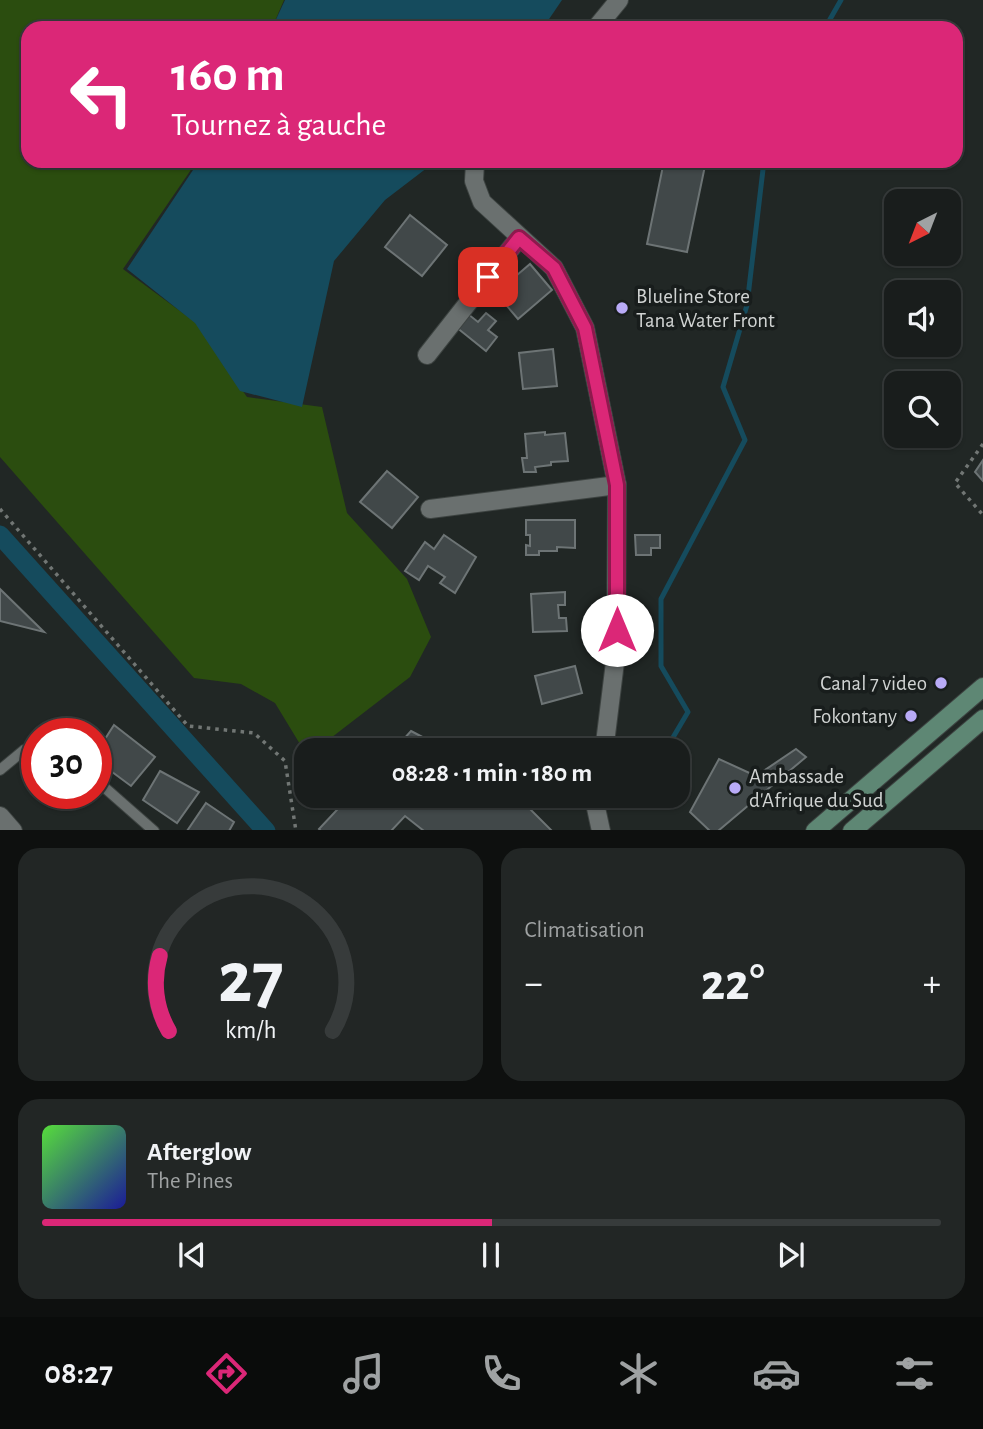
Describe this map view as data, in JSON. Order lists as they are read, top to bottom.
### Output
{
  "places": [
    "Blueline Store Tana Water Front",
    "Canal 7 video",
    "Fokontany",
    "Ambassade d'Afrique du Sud"
  ],
  "north": "bottom left",
  "page": {
    "turn": ["160 m", "Tournez à gauche"],
    "limit": "30",
    "trip": "08:28 · 1 min · 180 m",
    "tile": "Climatisation",
    "heat": ["−", "22°", "+"],
    "song": ["Afterglow", "The Pines"],
    "tabs": "08:27",
    "gauge": ["27", "km/h"]
  }
}
